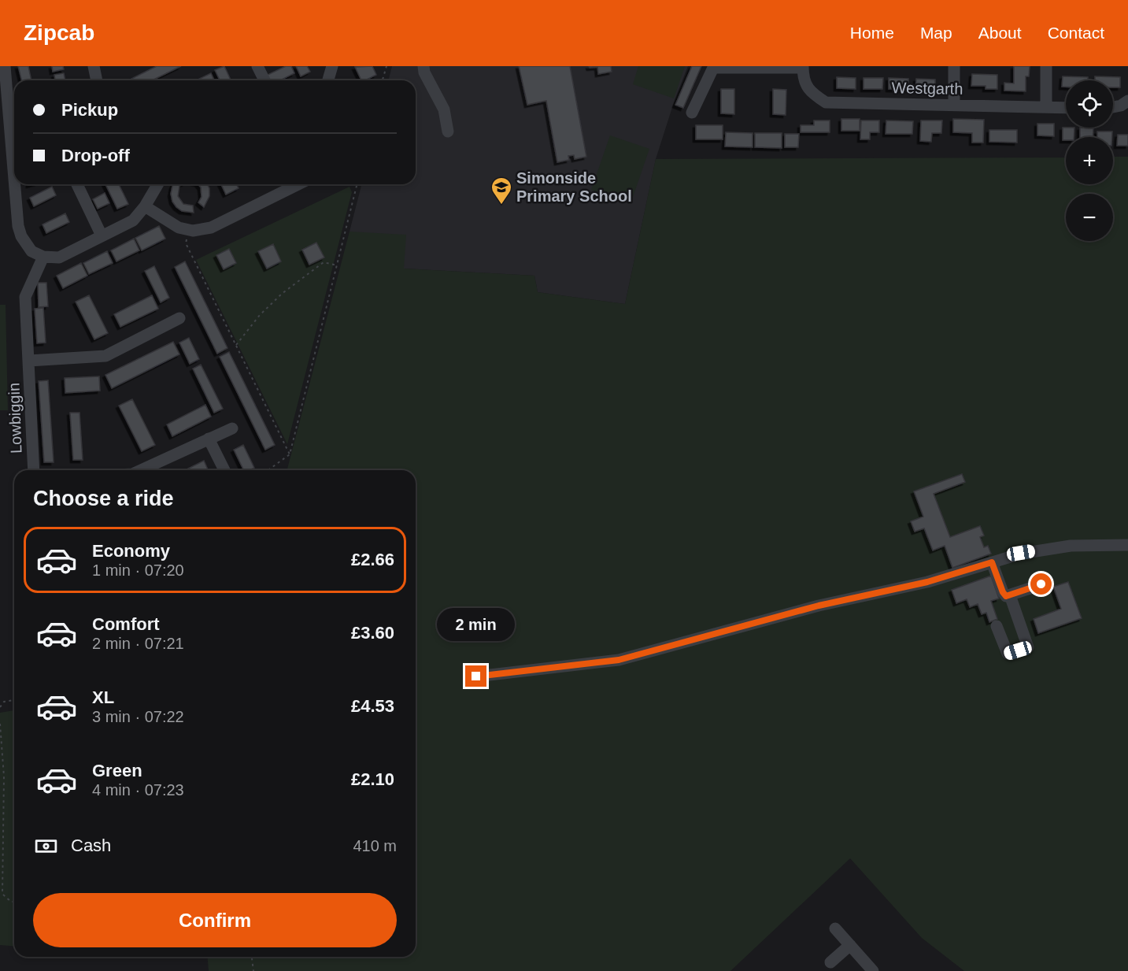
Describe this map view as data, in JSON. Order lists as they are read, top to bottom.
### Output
{
  "streets": {
    "street": ["Westgarth", "Lowbiggin"]
  },
  "places": {
    "school or university": ["Simonside Primary School"]
  },
  "page": {
    "header": "Zipcab",
    "nav": [
      "Home",
      "Map",
      "About",
      "Contact"
    ],
    "map_buttons": ["+", "−"],
    "banner": ["Pickup", "Drop-off"],
    "heading": "Choose a ride",
    "list": [
      {
        "name": "Economy",
        "note": "1 min · 07:20",
        "value": "£2.66"
      },
      {
        "name": "Comfort",
        "note": "2 min · 07:21",
        "value": "£3.60"
      },
      {
        "name": "XL",
        "note": "3 min · 07:22",
        "value": "£4.53"
      },
      {
        "name": "Green",
        "note": "4 min · 07:23",
        "value": "£2.10"
      }
    ],
    "bubble": "2 min",
    "pay": ["Cash", "410 m"],
    "buttons": "Confirm"
  }
}
